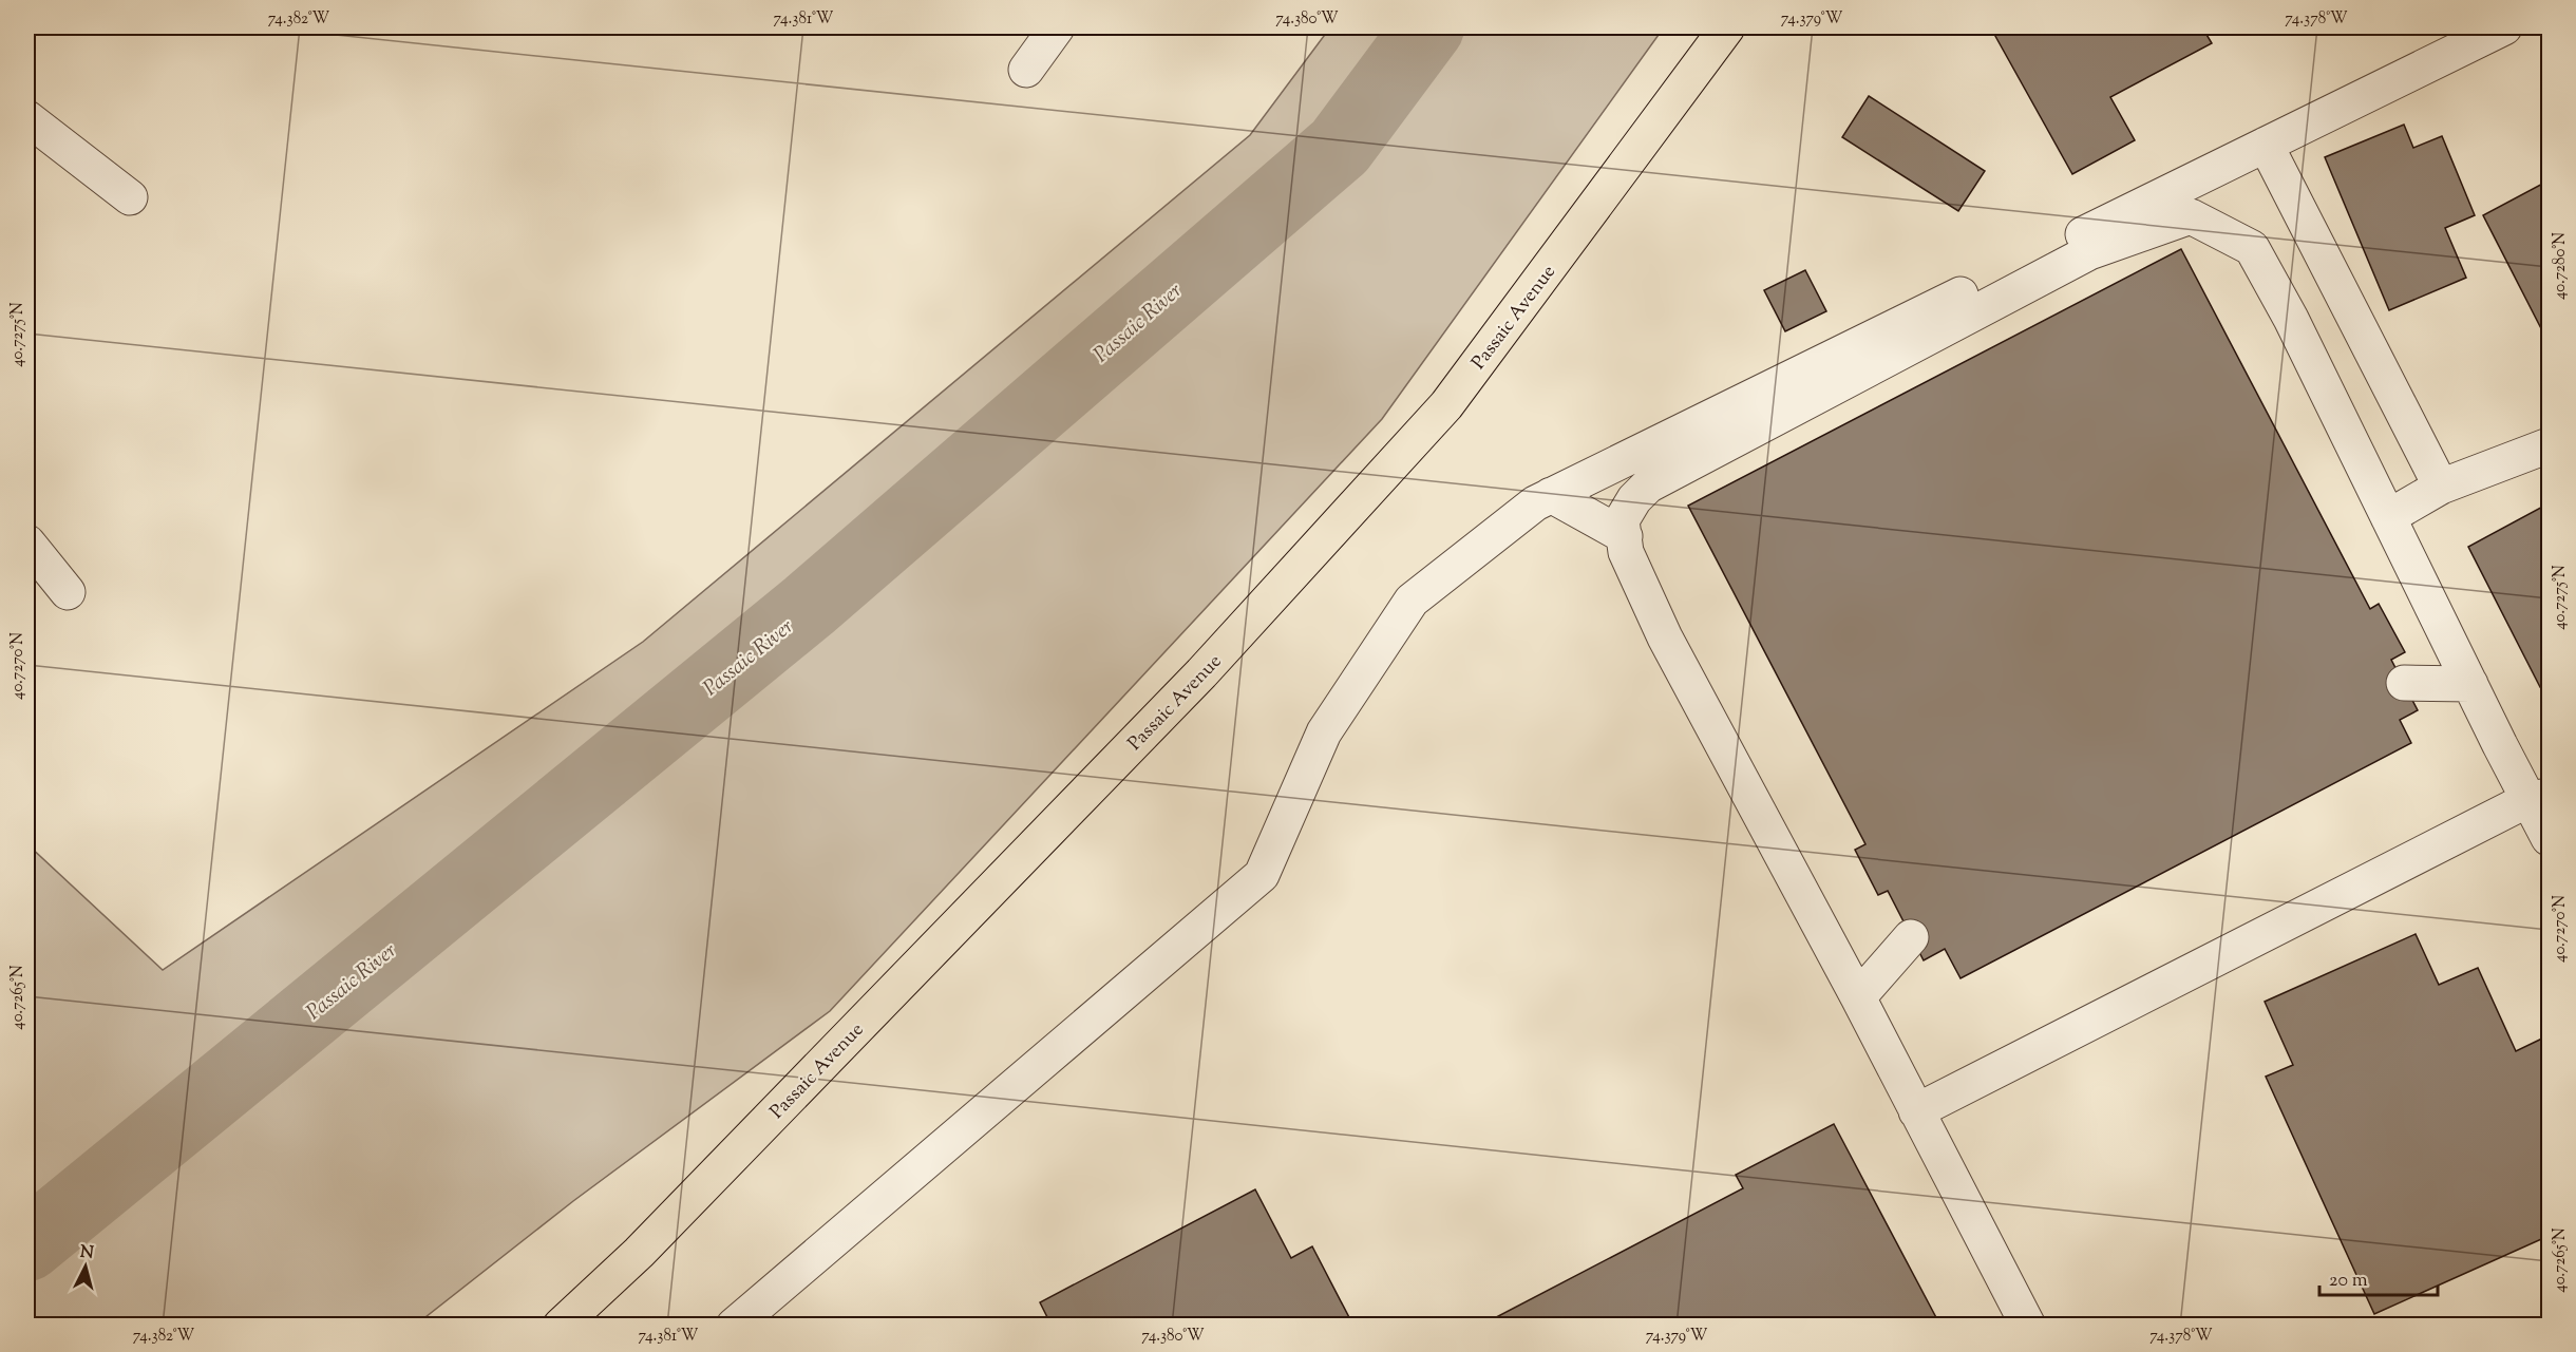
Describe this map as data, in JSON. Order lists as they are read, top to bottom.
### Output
{
  "streets": {
    "main road": ["Passaic Avenue"]
  },
  "water": ["Passaic River"],
  "scale_bar": "20 m",
  "north": "top",
  "coordinates": [
    "74.382°W",
    "74.381°W",
    "74.380°W",
    "74.379°W",
    "74.378°W",
    "40.7280°N",
    "40.7275°N",
    "40.7270°N",
    "40.7265°N"
  ]
}
